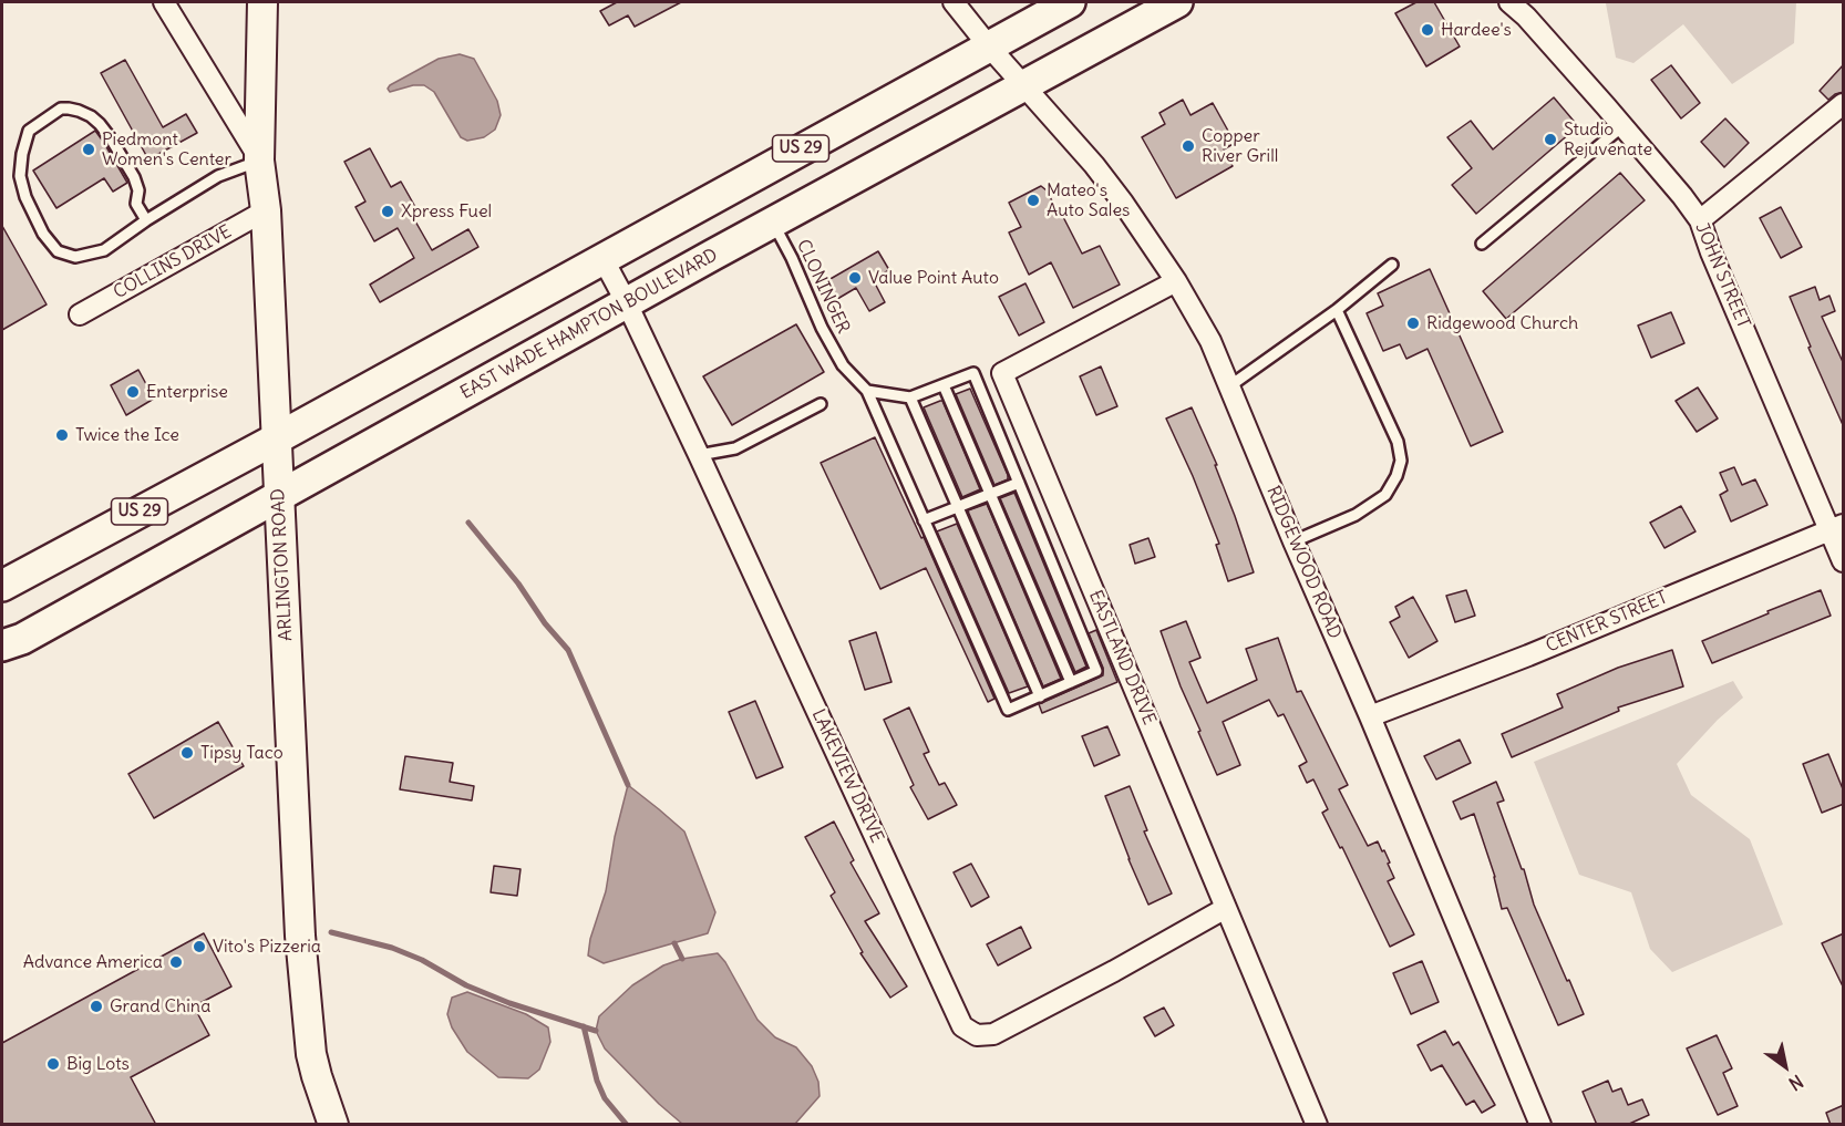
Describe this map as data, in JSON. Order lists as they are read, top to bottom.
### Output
{
  "streets": {
    "main road": ["US 29", "EAST WADE HAMPTON BOULEVARD", "ARLINGTON ROAD"],
    "street": [
      "COLLINS DRIVE",
      "JOHN STREET",
      "RIDGEWOOD ROAD",
      "CENTER STREET",
      "EASTLAND DRIVE",
      "LAKEVIEW DRIVE"
    ],
    "lane": ["CLONINGER"]
  },
  "crossings": [
    ["US 29", "RIDGEWOOD ROAD"],
    ["US 29", "ARLINGTON ROAD"],
    ["US 29", "LAKEVIEW DRIVE"],
    ["COLLINS DRIVE", "ARLINGTON ROAD"],
    ["JOHN STREET", "CENTER STREET"],
    ["CLONINGER", "EAST WADE HAMPTON BOULEVARD"],
    ["EAST WADE HAMPTON BOULEVARD", "RIDGEWOOD ROAD"],
    ["EAST WADE HAMPTON BOULEVARD", "ARLINGTON ROAD"],
    ["EAST WADE HAMPTON BOULEVARD", "LAKEVIEW DRIVE"],
    ["RIDGEWOOD ROAD", "CENTER STREET"],
    ["RIDGEWOOD ROAD", "EASTLAND DRIVE"],
    ["EASTLAND DRIVE", "LAKEVIEW DRIVE"]
  ],
  "places": [
    "Hardee's",
    "Studio Rejuvenate",
    "Copper River Grill",
    "Piedmont Women's Center",
    "Mateo's Auto Sales",
    "Xpress Fuel",
    "Value Point Auto",
    "Ridgewood Church",
    "Enterprise",
    "Twice the Ice",
    "Tipsy Taco",
    "Vito's Pizzeria",
    "Advance America",
    "Grand China",
    "Big Lots"
  ],
  "north": "bottom right"
}
